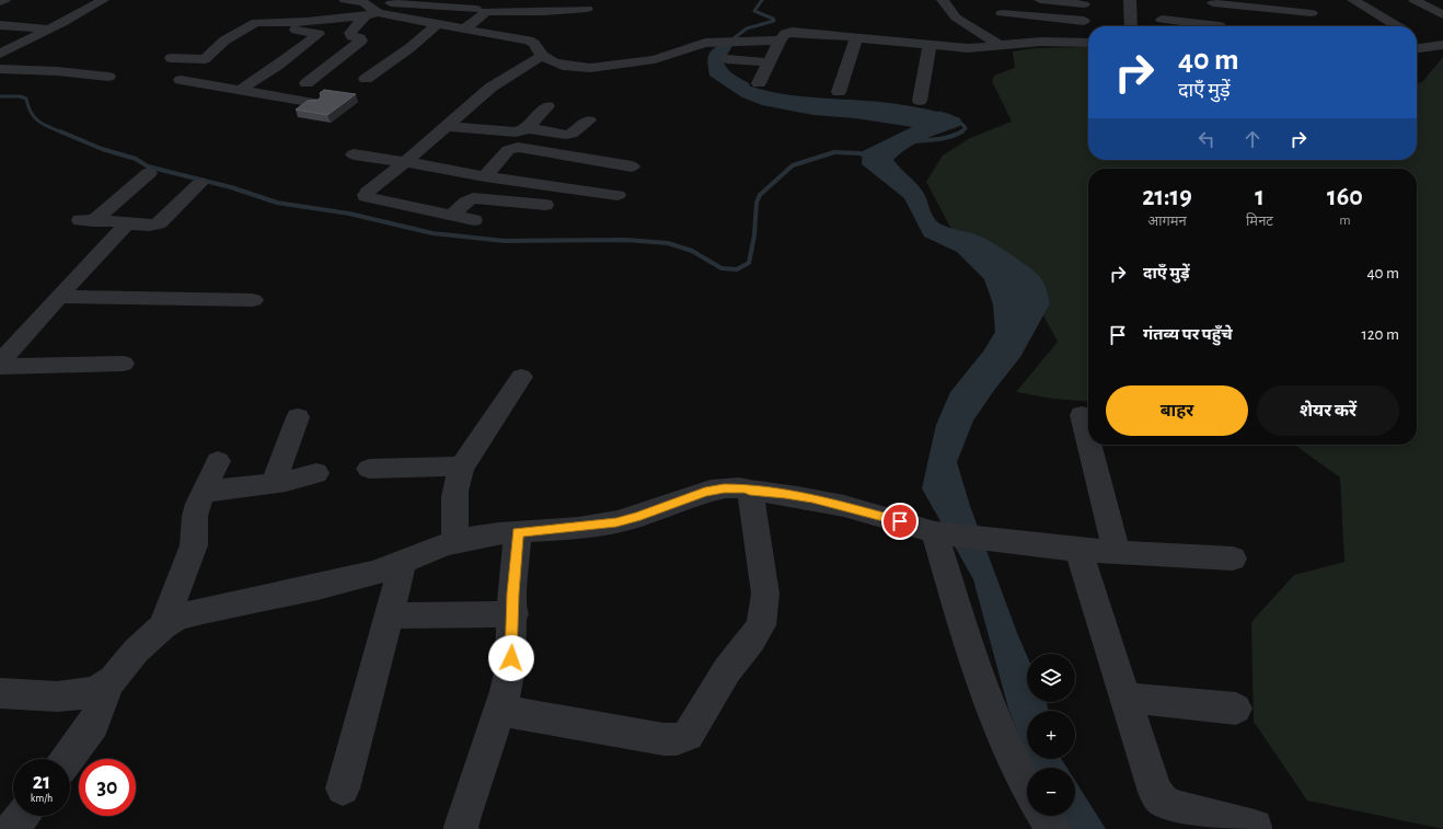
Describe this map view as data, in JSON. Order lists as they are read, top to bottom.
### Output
{
  "page": {
    "turn": ["40 m", "दाएँ मुड़ें"],
    "eta": [
      "21:19",
      "आगमन",
      "1",
      "मिनट",
      "160",
      "m"
    ],
    "list": [
      {
        "name": "दाएँ मुड़ें",
        "value": "40 m"
      },
      {
        "name": "गंतव्य पर पहुँचे",
        "value": "120 m"
      }
    ],
    "buttons": ["बाहर", "शेयर करें"],
    "map_buttons": ["+", "−"],
    "speed": "21 km/h",
    "limit": "30"
  }
}
